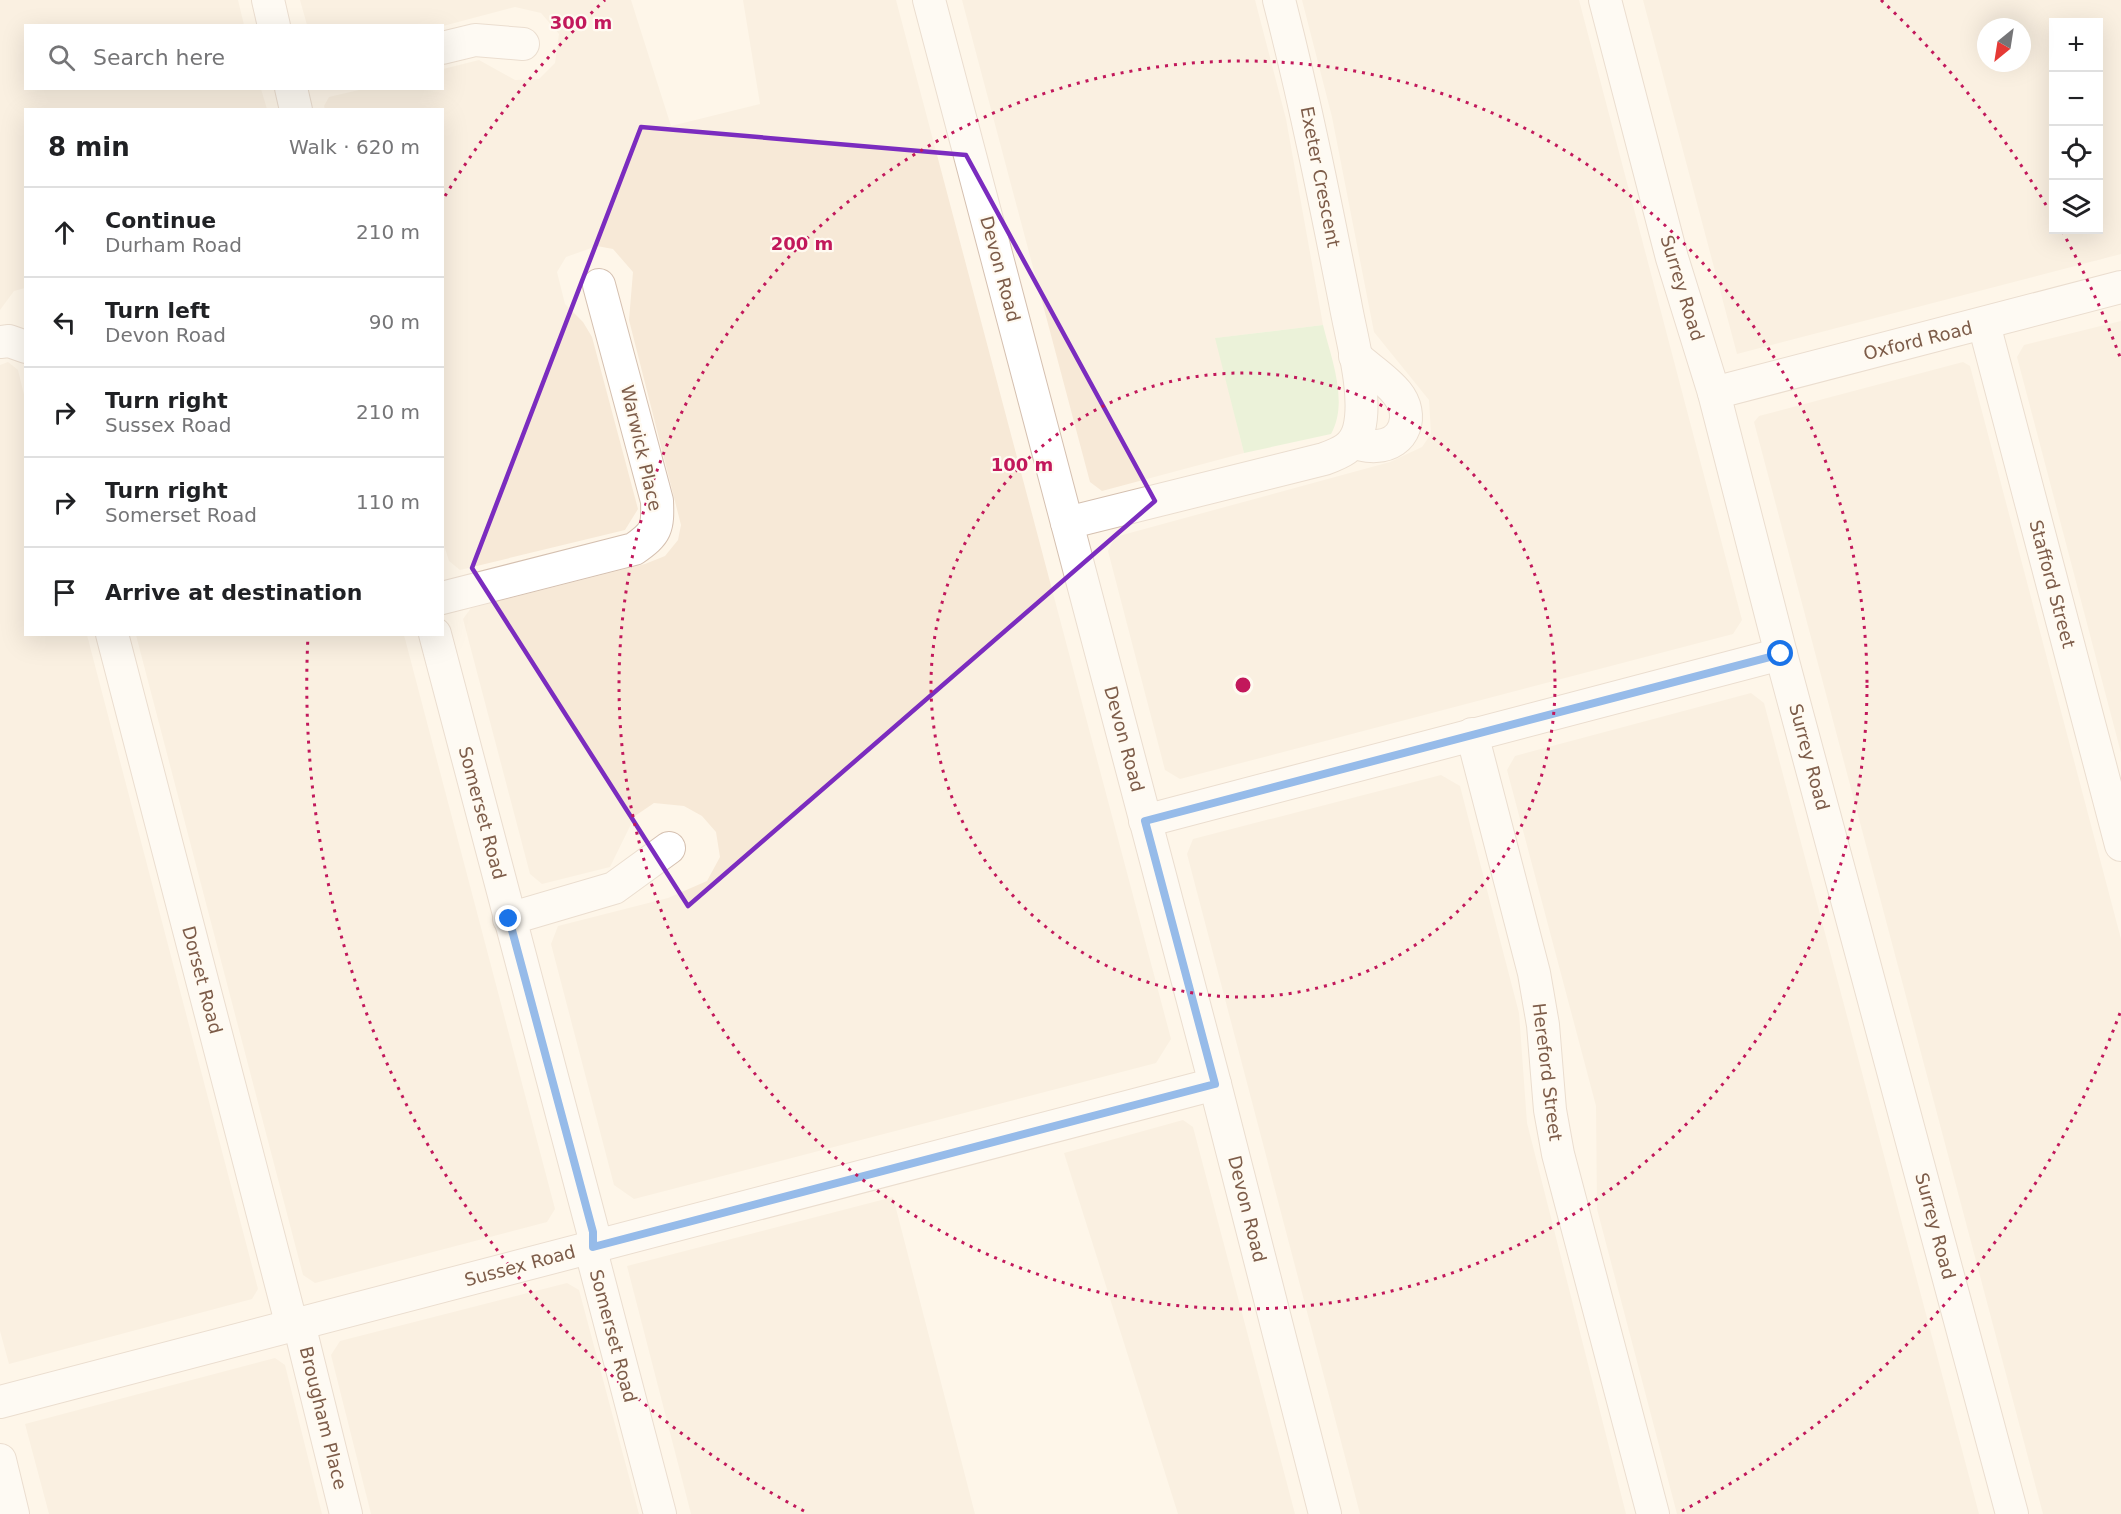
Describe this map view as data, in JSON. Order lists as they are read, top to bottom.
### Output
{
  "streets": {
    "street": [
      "Exeter Crescent",
      "Devon Road",
      "Surrey Road",
      "Oxford Road",
      "Warwick Place",
      "Stafford Street",
      "Somerset Road",
      "Dorset Road",
      "Hereford Street",
      "Sussex Road",
      "Brougham Place"
    ]
  },
  "crossings": [
    ["Devon Road", "Sussex Road"],
    ["Surrey Road", "Oxford Road"],
    ["Oxford Road", "Stafford Street"],
    ["Somerset Road", "Sussex Road"],
    ["Dorset Road", "Sussex Road"],
    ["Dorset Road", "Brougham Place"],
    ["Sussex Road", "Brougham Place"]
  ],
  "north": "bottom left",
  "page": {
    "map_buttons": ["+", "−"],
    "search": "Search here",
    "heading": ["8 min", "Walk · 620 m"],
    "list": [
      ["Continue", "Durham Road", "210 m"],
      ["Turn left", "Devon Road", "90 m"],
      ["Turn right", "Sussex Road", "210 m"],
      ["Turn right", "Somerset Road", "110 m"],
      "Arrive at destination"
    ]
  },
  "rings": ["300 m", "200 m", "100 m"]
}
